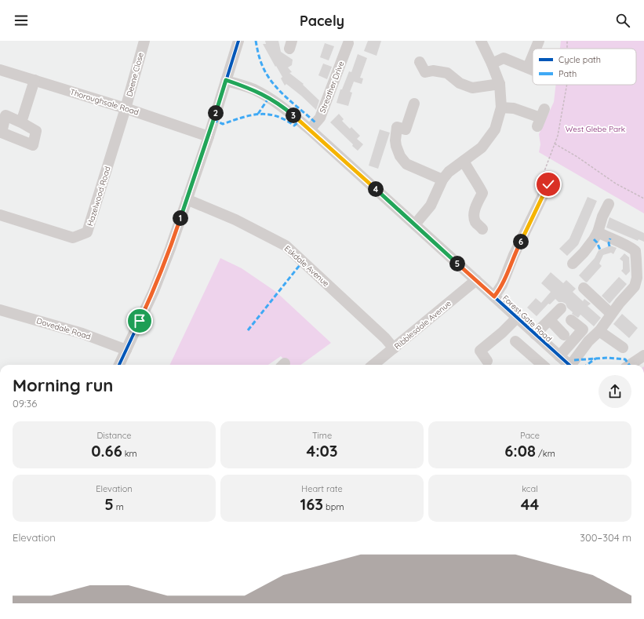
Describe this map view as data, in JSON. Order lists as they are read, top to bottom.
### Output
{
  "streets": {
    "street": [
      "Deene Close",
      "Streather Drive",
      "Thoroughsale Road",
      "Hazelwood Road",
      "Eskdale Avenue",
      "Forest Gate Road",
      "Ribblesdale Avenue",
      "Dovedale Road"
    ]
  },
  "crossings": [
    ["Deene Close", "Thoroughsale Road"],
    ["Deene Close", "Hazelwood Road"],
    ["Streather Drive", "Forest Gate Road"],
    ["Thoroughsale Road", "Hazelwood Road"],
    ["Eskdale Avenue", "Ribblesdale Avenue"],
    ["Forest Gate Road", "Ribblesdale Avenue"]
  ],
  "parks": ["West Glebe Park"],
  "legend": ["Cycle path", "Path"],
  "page": {
    "header": "Pacely",
    "pins": [
      "2",
      "3",
      "4",
      "1",
      "6",
      "5"
    ],
    "heading": ["Morning run", "09:36"],
    "stats": [
      ["Distance", "0.66 km"],
      ["Time", "4:03"],
      ["Pace", "6:08 /km"],
      ["Elevation", "5 m"],
      ["Heart rate", "163 bpm"],
      ["kcal", "44"]
    ],
    "chart": ["Elevation", "300–304 m"]
  }
}
